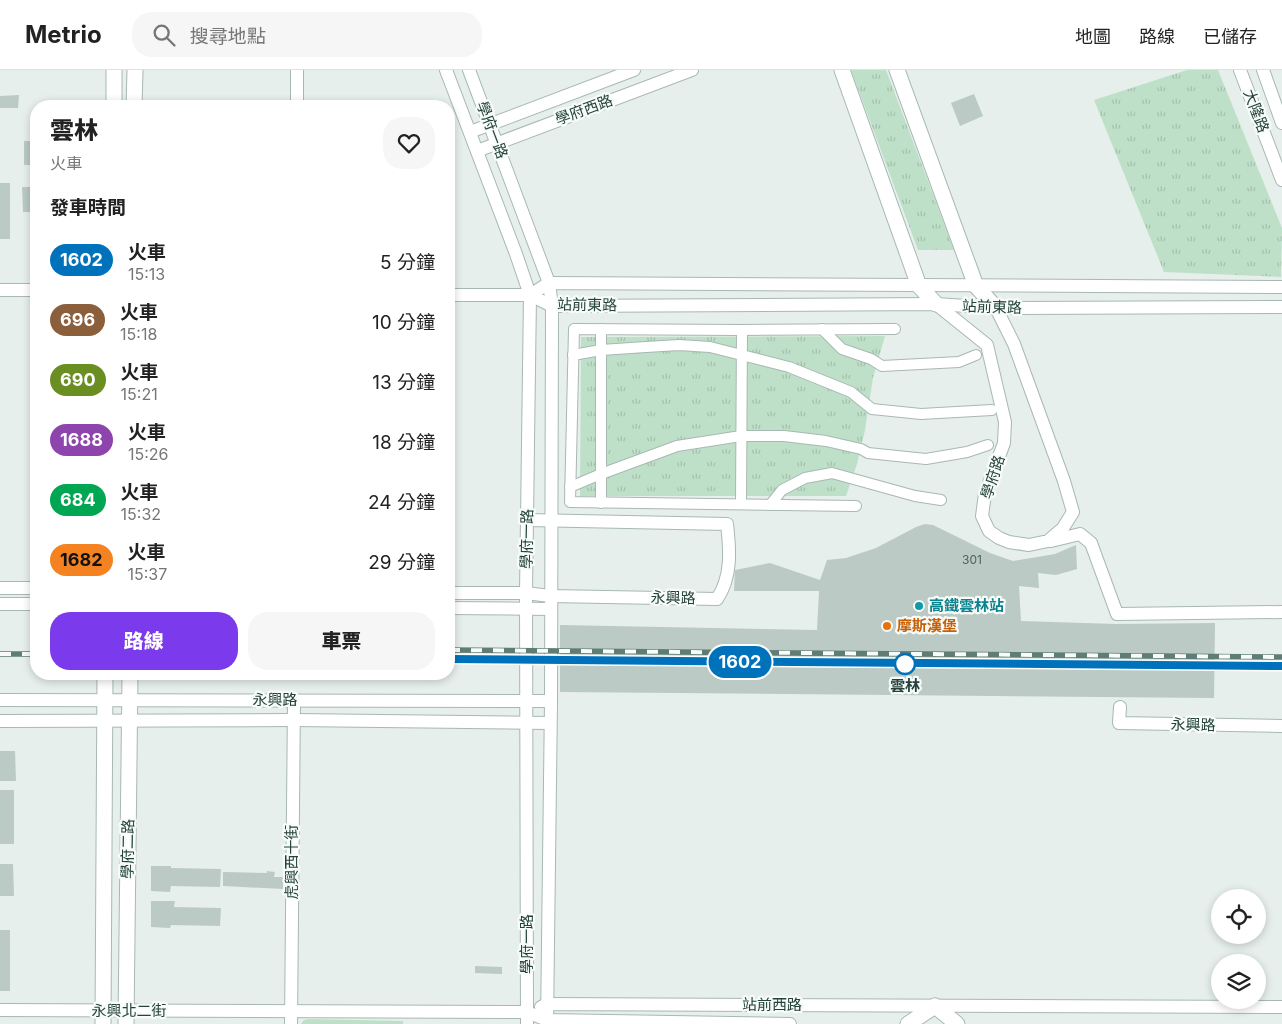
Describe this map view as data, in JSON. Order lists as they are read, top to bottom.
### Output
{
  "streets": {
    "street": [
      "學府西路",
      "大隆路",
      "學府一路",
      "站前東路",
      "學府路",
      "永興路",
      "學府二路",
      "虎興西十街",
      "站前西路",
      "永興北二街"
    ]
  },
  "crossings": [
    ["學府西路", "學府一路"],
    ["學府一路", "站前東路"],
    ["學府一路", "永興路"],
    ["學府一路", "站前西路"],
    ["學府一路", "永興北二街"],
    ["站前東路", "學府路"],
    ["永興路", "學府二路"],
    ["永興路", "虎興西十街"],
    ["學府二路", "永興北二街"],
    ["虎興西十街", "永興北二街"],
    ["站前西路", "永興北二街"]
  ],
  "places": ["高鐵雲林站", "摩斯漢堡", "雲林"],
  "house_numbers": ["301"],
  "page": {
    "header": "Metrio",
    "search": "搜尋地點",
    "nav": ["地圖", "路線", "已儲存"],
    "on_map": "1602",
    "heading": [
      ["雲林", "火車"],
      "發車時間"
    ],
    "list": [
      {
        "mark": "1602",
        "name": "火車",
        "note": "15:13",
        "value": "5 分鐘"
      },
      {
        "mark": "696",
        "name": "火車",
        "note": "15:18",
        "value": "10 分鐘"
      },
      {
        "mark": "690",
        "name": "火車",
        "note": "15:21",
        "value": "13 分鐘"
      },
      {
        "mark": "1688",
        "name": "火車",
        "note": "15:26",
        "value": "18 分鐘"
      },
      {
        "mark": "684",
        "name": "火車",
        "note": "15:32",
        "value": "24 分鐘"
      },
      {
        "mark": "1682",
        "name": "火車",
        "note": "15:37",
        "value": "29 分鐘"
      }
    ],
    "buttons": ["路線", "車票"]
  }
}
